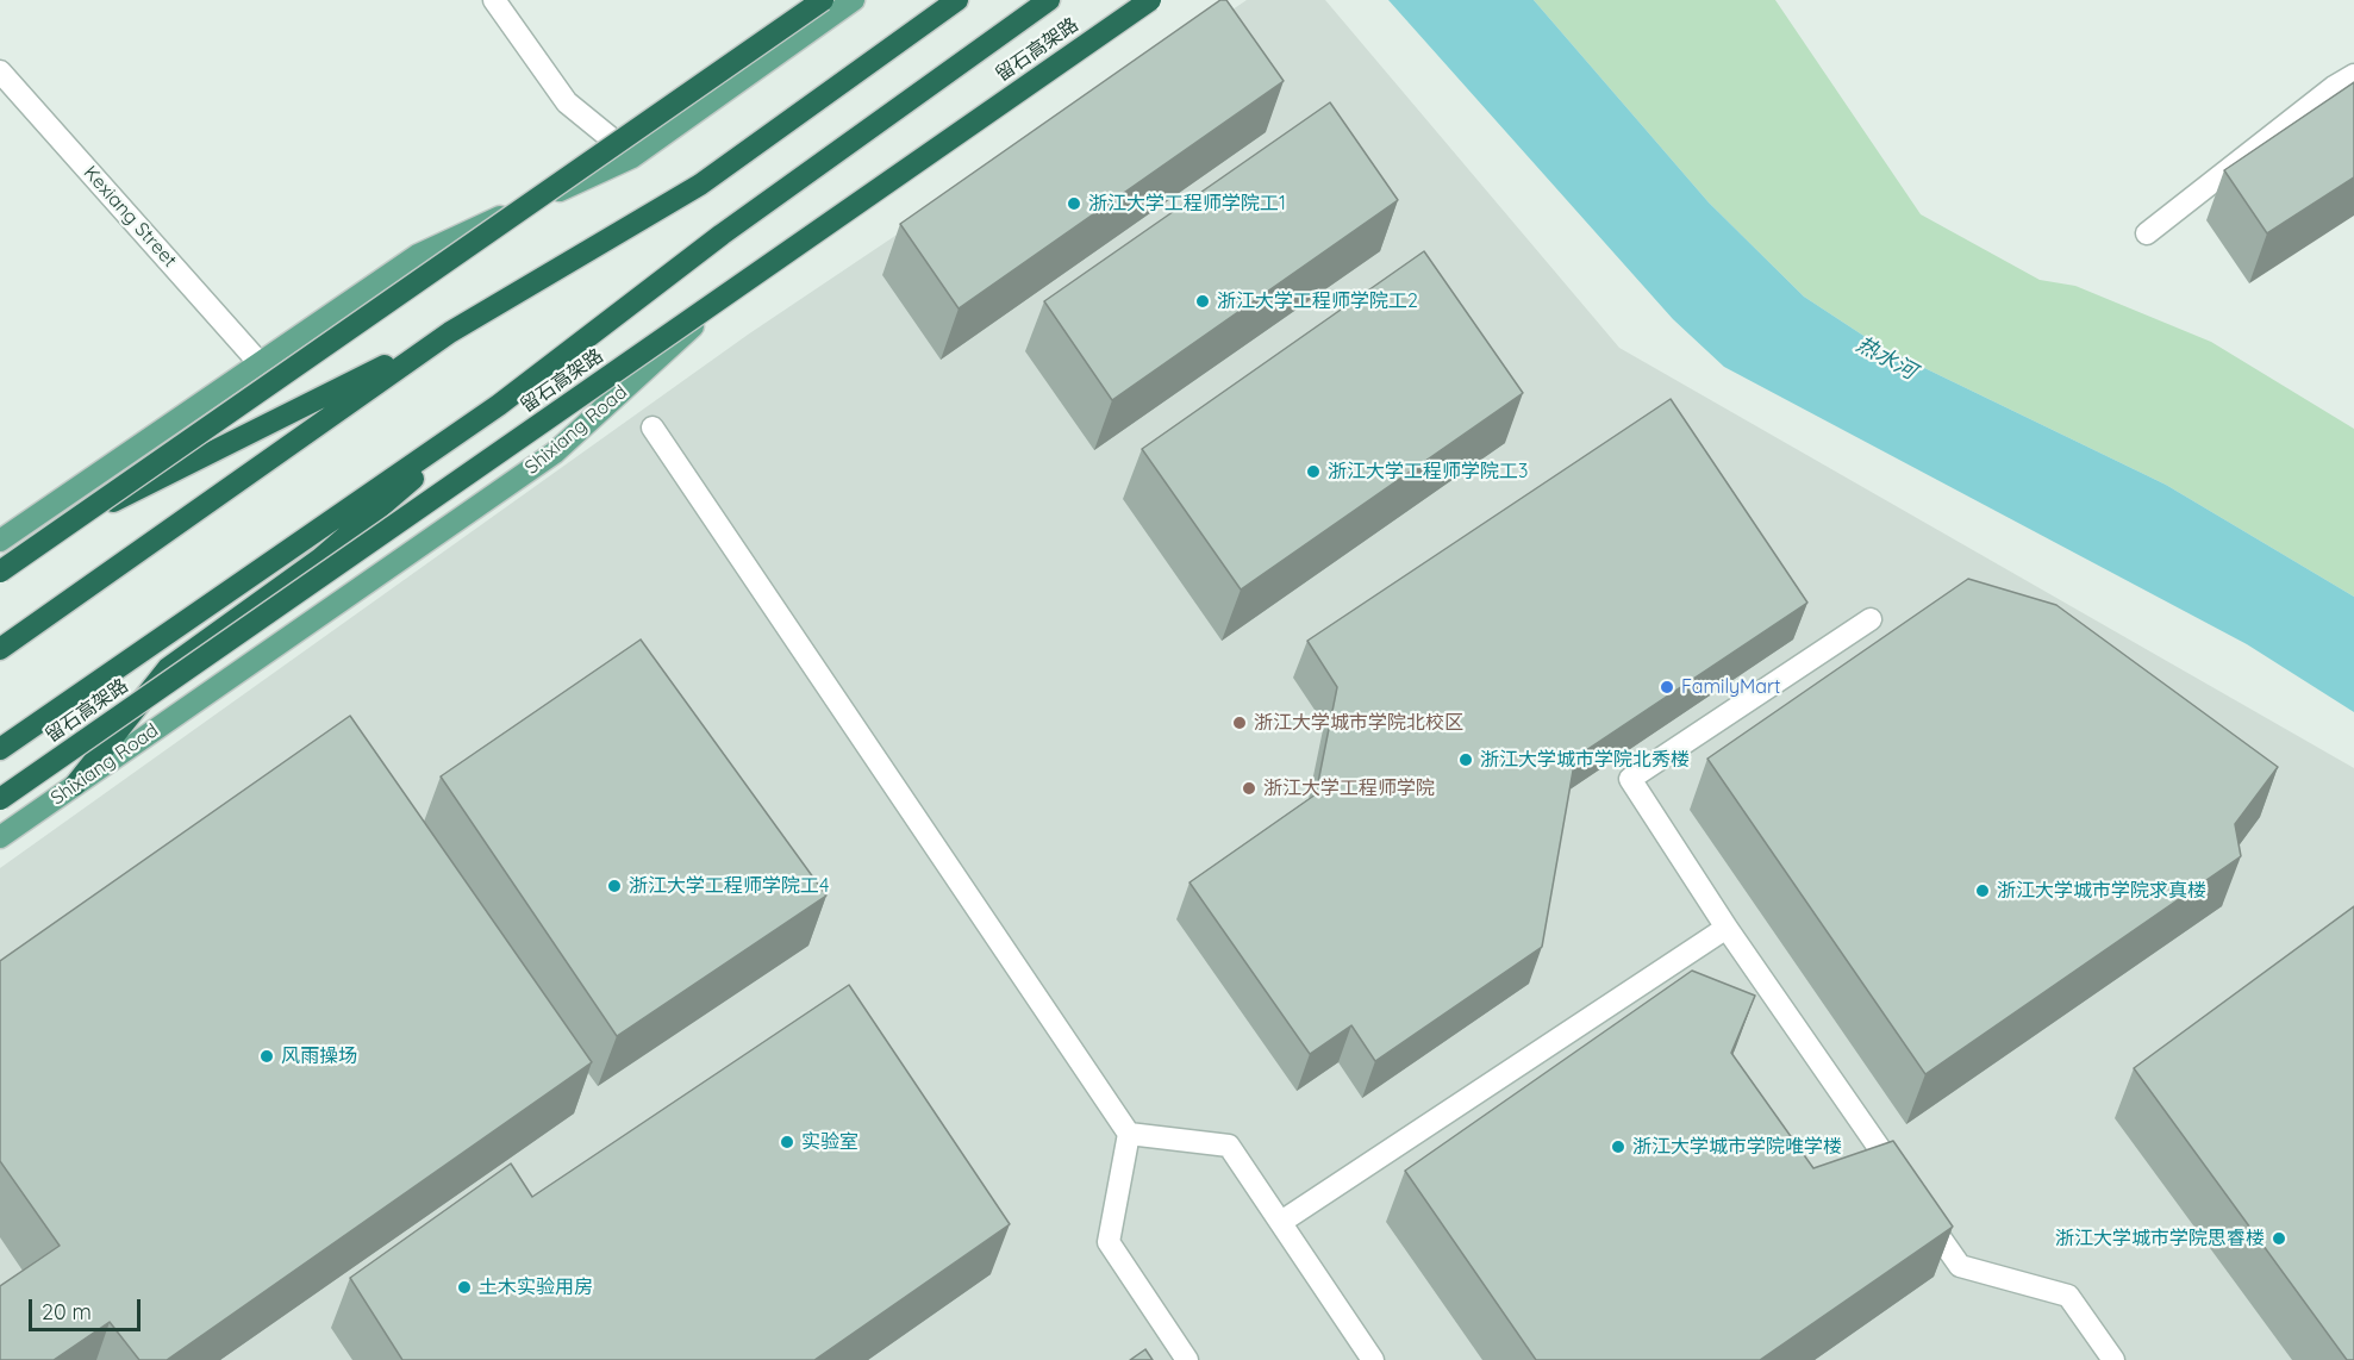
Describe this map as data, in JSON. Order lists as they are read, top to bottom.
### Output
{
  "streets": {
    "highway": ["留石高架路"],
    "main road": ["Shixiang Road"],
    "street": ["Kexiang Street"]
  },
  "water": ["热水河"],
  "places": [
    "浙江大学工程师学院工1",
    "浙江大学工程师学院工2",
    "浙江大学工程师学院工3",
    "FamilyMart",
    "浙江大学城市学院北校区",
    "浙江大学城市学院北秀楼",
    "浙江大学工程师学院",
    "浙江大学工程师学院工4",
    "浙江大学城市学院求真楼",
    "风雨操场",
    "实验室",
    "浙江大学城市学院唯学楼",
    "浙江大学城市学院思睿楼",
    "土木实验用房"
  ],
  "scale_bar": "20 m"
}
